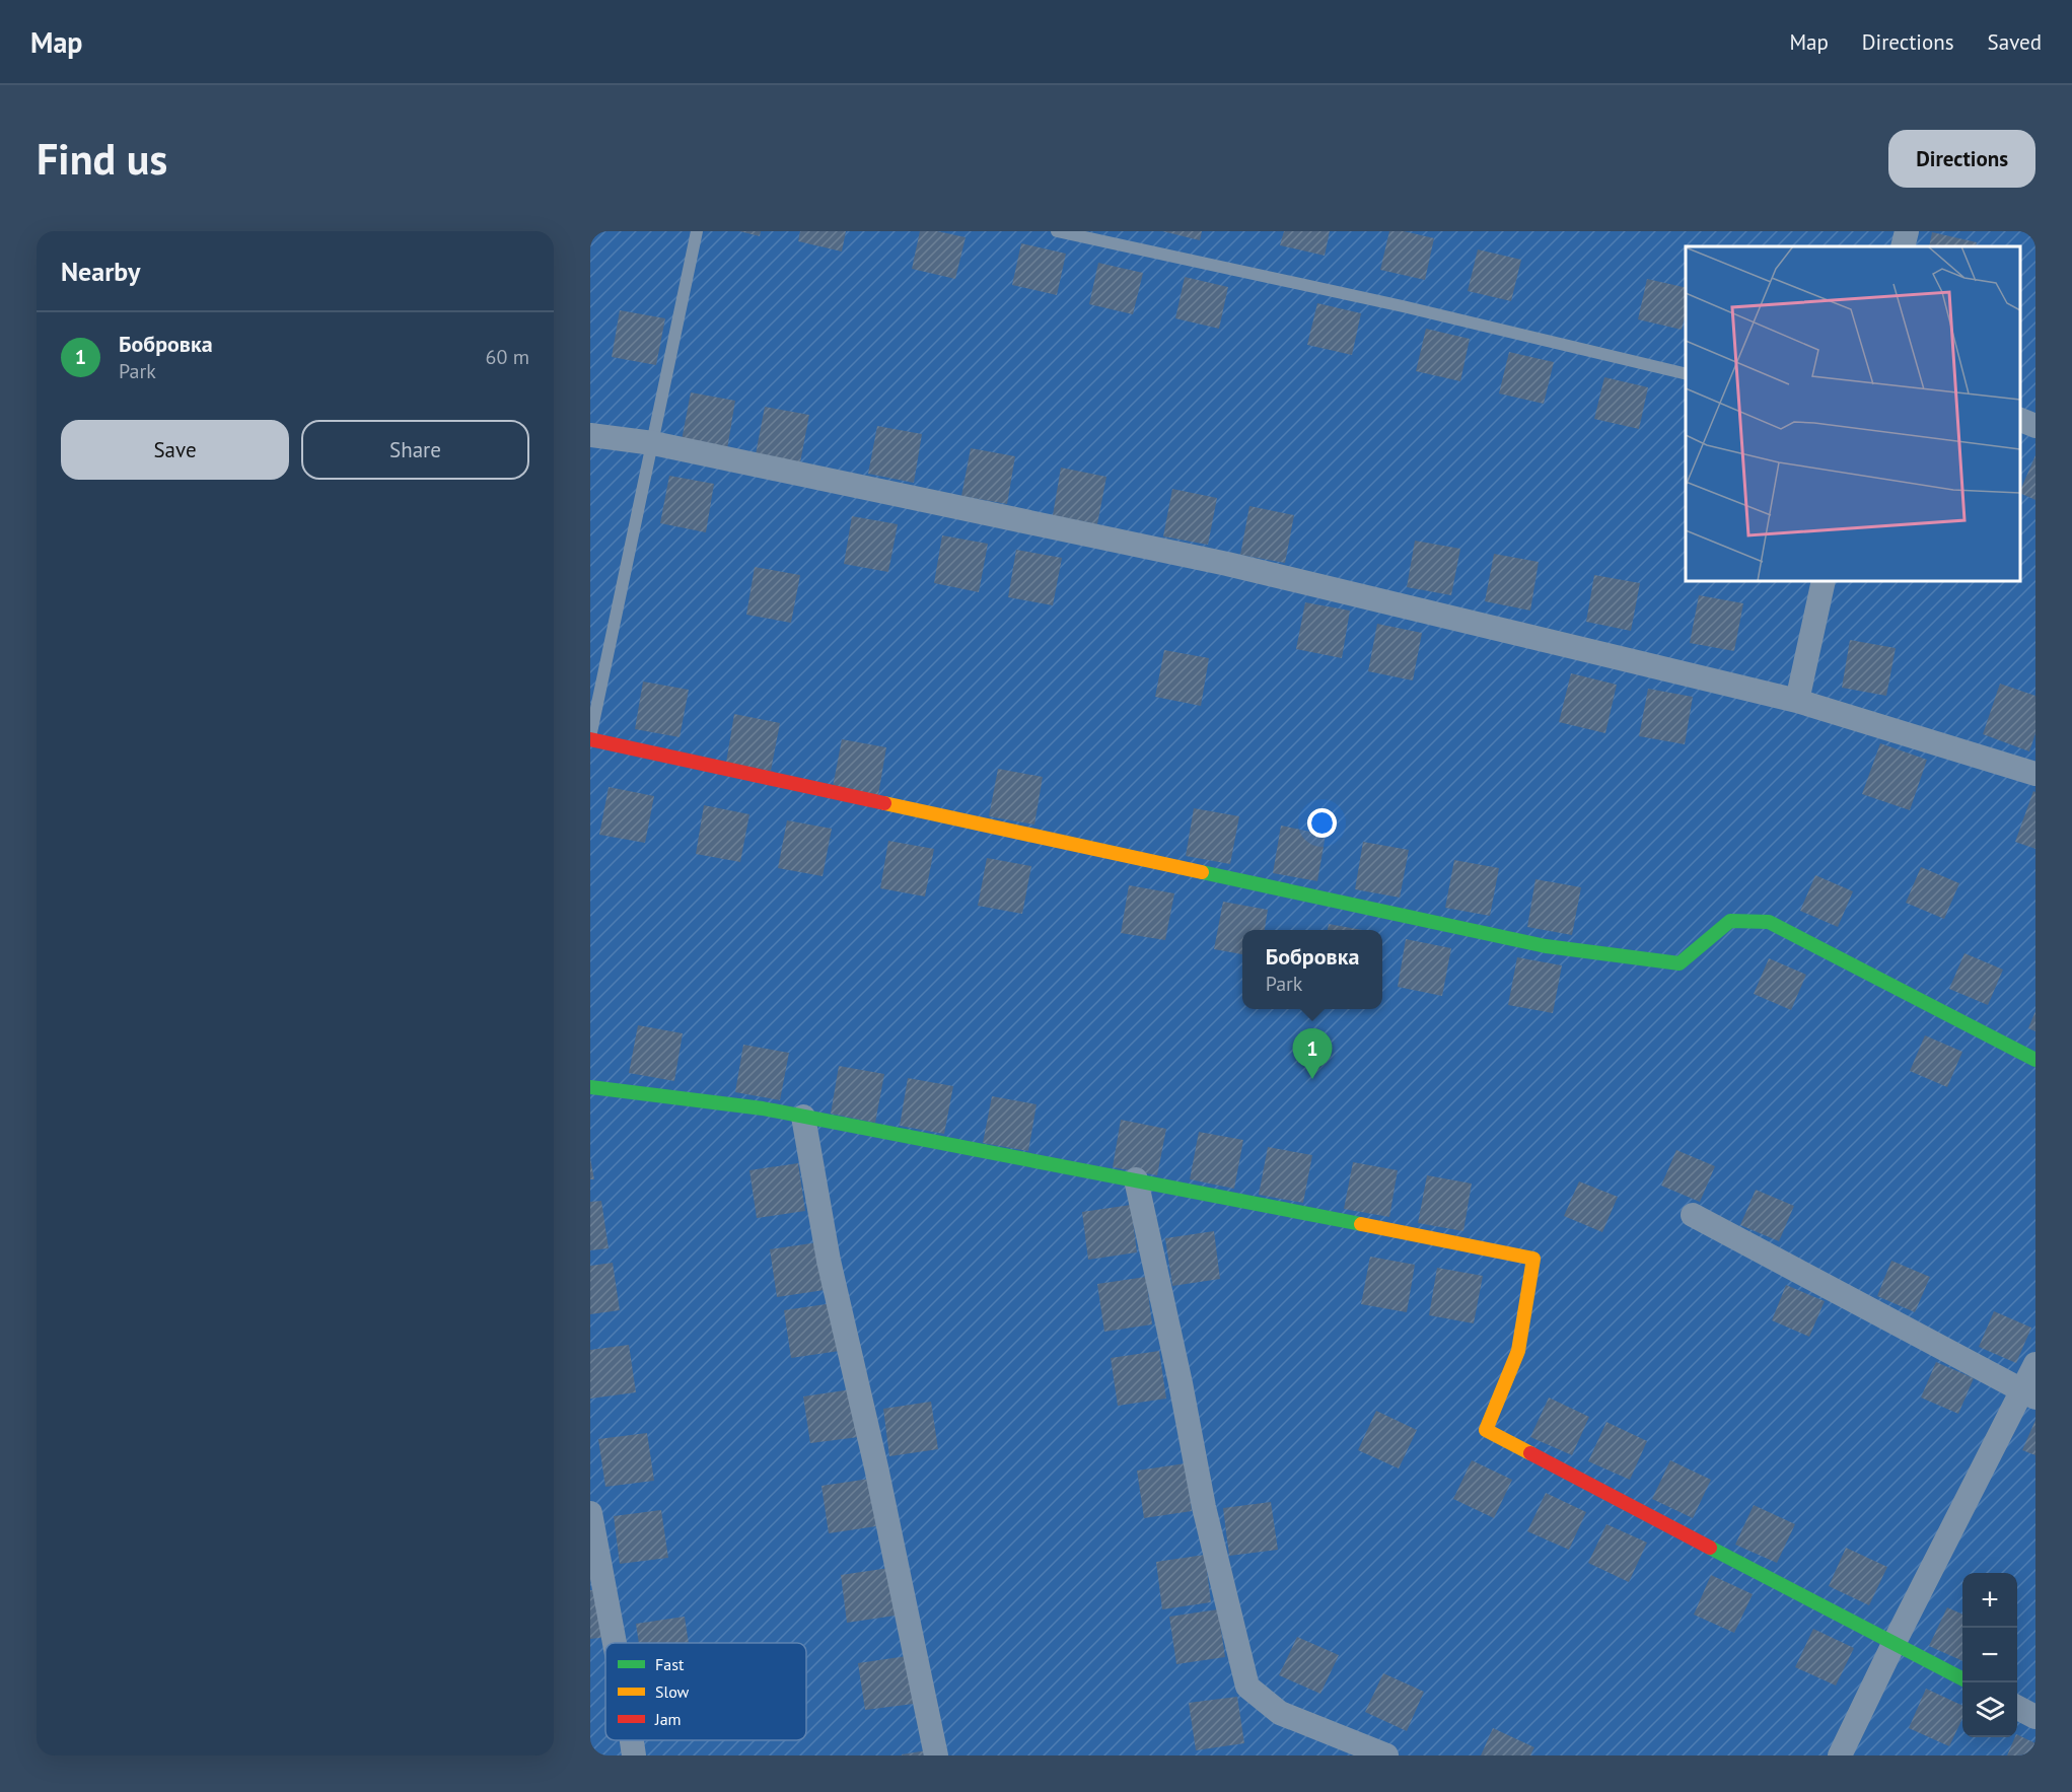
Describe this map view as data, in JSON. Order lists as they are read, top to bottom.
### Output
{
  "legend": ["Fast", "Slow", "Jam"],
  "page": {
    "header": "Map",
    "nav": ["Map", "Directions", "Saved"],
    "buttons": [
      "Directions",
      ["Save", "Share"]
    ],
    "title": "Find us",
    "heading": "Nearby",
    "list": [
      {
        "mark": "1",
        "name": "Бобровка",
        "note": "Park",
        "value": "60 m"
      }
    ],
    "popup": ["Бобровка", "Park"],
    "pins": "1",
    "map_buttons": ["+", "−"]
  }
}
